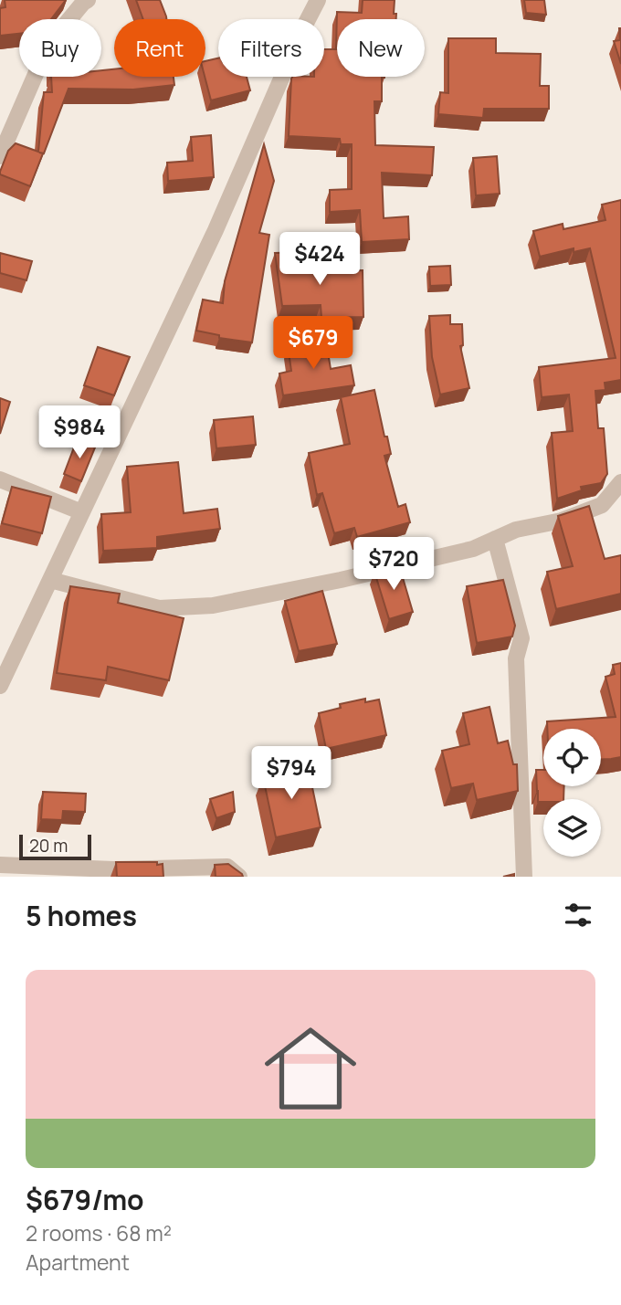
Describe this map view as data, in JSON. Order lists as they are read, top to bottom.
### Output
{
  "scale_bar": "20 m",
  "page": {
    "chip": [
      "Buy",
      "Rent",
      "Filters",
      "New"
    ],
    "price": [
      "$424",
      "$679",
      "$984",
      "$720",
      "$794"
    ],
    "scale": "20 m",
    "heading": "5 homes",
    "list": [
      {
        "name": "$679/mo",
        "note": "2 rooms · 68 m² · Apartment"
      }
    ]
  }
}
